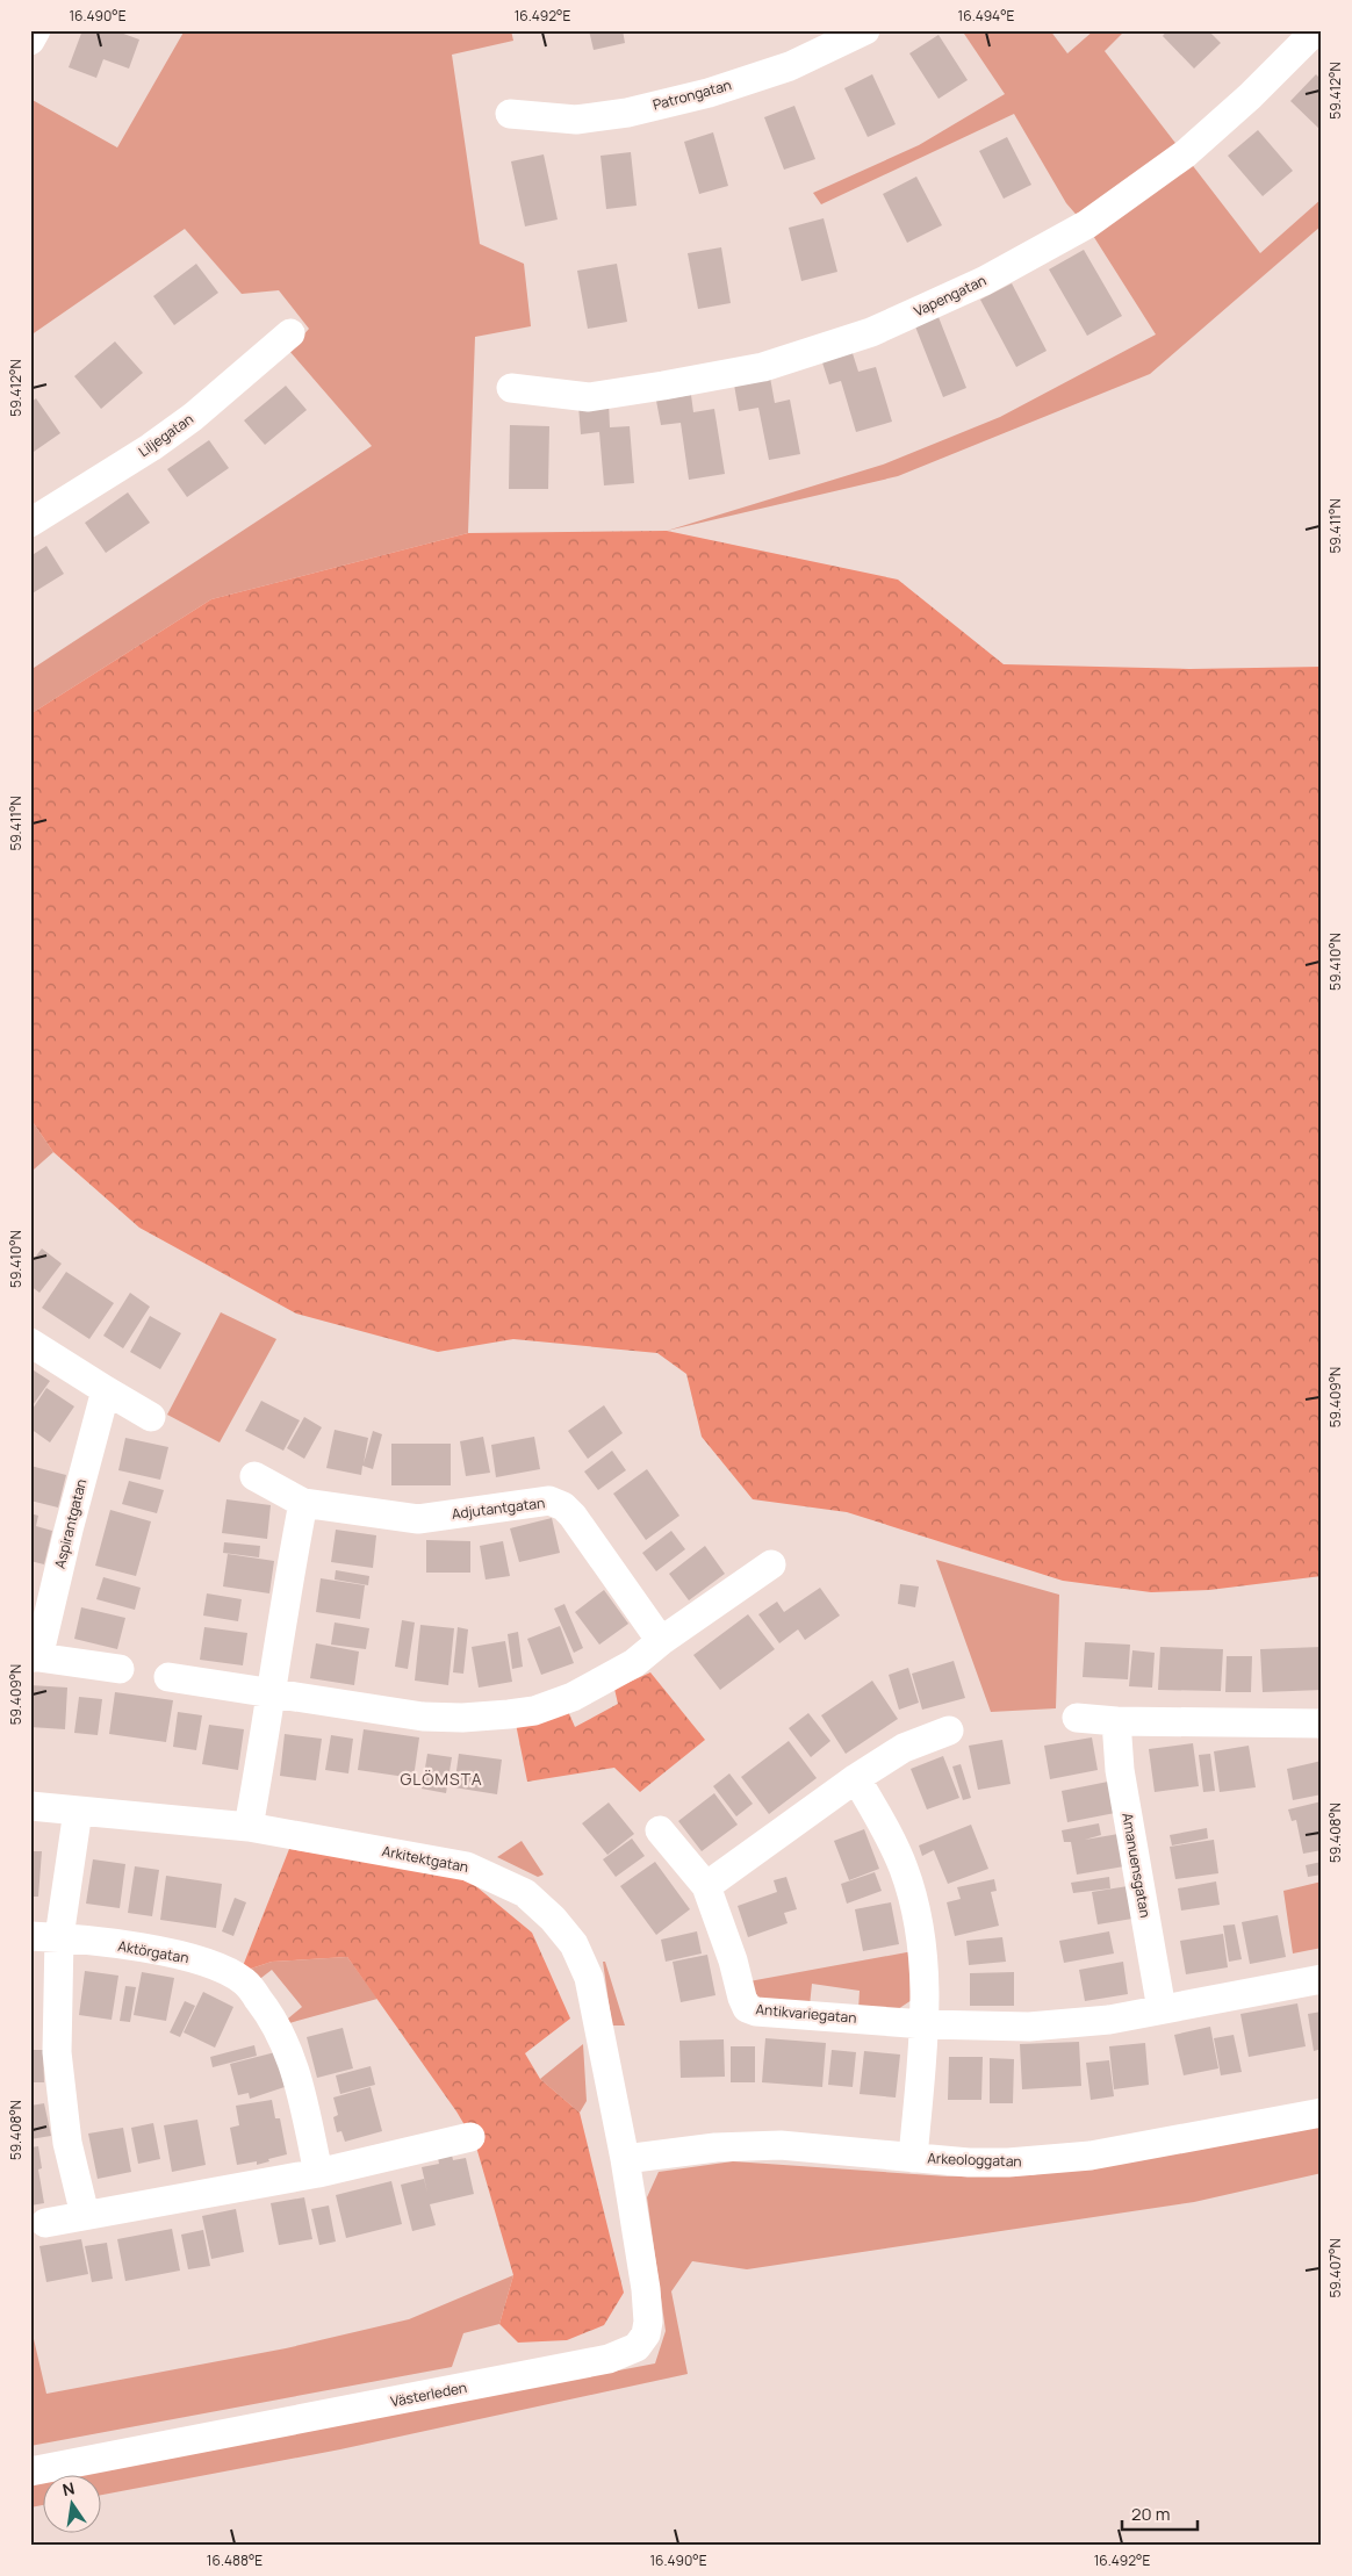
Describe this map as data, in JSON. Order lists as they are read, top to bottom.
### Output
{
  "streets": {
    "street": [
      "Patrongatan",
      "Vapengatan",
      "Liljegatan",
      "Adjutantgatan",
      "Aspirantgatan",
      "Arkitektgatan",
      "Amanuensgatan",
      "Aktörgatan",
      "Antikvariegatan",
      "Arkeologgatan",
      "Västerleden"
    ]
  },
  "crossings": [
    ["Arkitektgatan", "Arkeologgatan"],
    ["Arkitektgatan", "Västerleden"],
    ["Arkeologgatan", "Västerleden"]
  ],
  "districts": ["GLÖMSTA"],
  "scale_bar": "20 m",
  "north": "top",
  "coordinates": [
    "16.490°E",
    "16.492°E",
    "16.494°E",
    "59.412°N",
    "59.411°N",
    "59.410°N",
    "59.409°N",
    "59.408°N",
    "59.407°N",
    "16.488°E"
  ]
}
